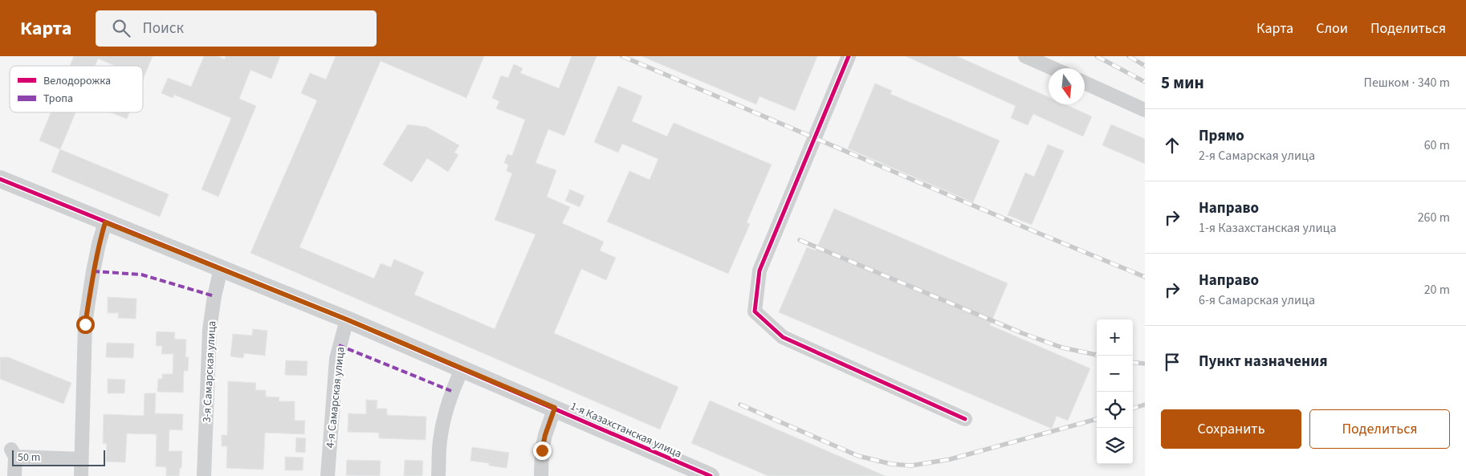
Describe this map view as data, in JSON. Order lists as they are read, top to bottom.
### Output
{
  "streets": {
    "street": ["3-я Самарская улица", "4-я Самарская улица", "1-я Казахстанская улица"]
  },
  "crossings": [
    ["3-я Самарская улица", "1-я Казахстанская улица"],
    ["4-я Самарская улица", "1-я Казахстанская улица"]
  ],
  "legend": ["Велодорожка", "Тропа"],
  "scale_bar": "50 m",
  "north": "bottom",
  "page": {
    "header": "Карта",
    "search": "Поиск",
    "nav": ["Карта", "Слои", "Поделиться"],
    "heading": ["5 мин", "Пешком · 340 m"],
    "list": [
      ["Прямо", "2-я Самарская улица", "60 m"],
      ["Направо", "1-я Казахстанская улица", "260 m"],
      ["Направо", "6-я Самарская улица", "20 m"],
      "Пункт назначения"
    ],
    "map_buttons": ["+", "−"],
    "buttons": ["Сохранить", "Поделиться"],
    "scale": "50 m"
  }
}
